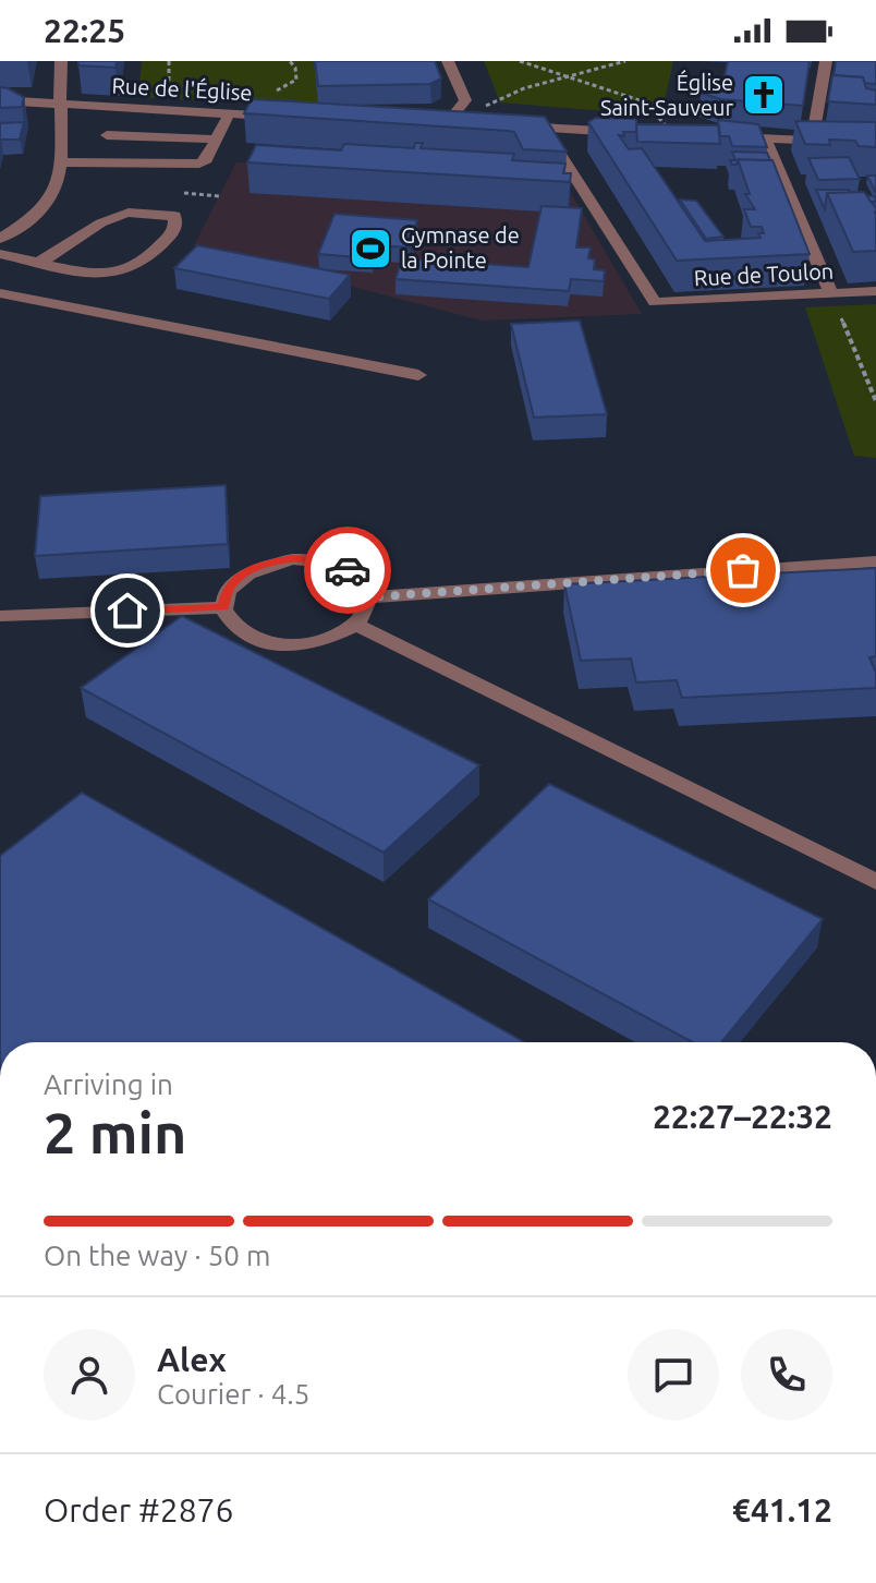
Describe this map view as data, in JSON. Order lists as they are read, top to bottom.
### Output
{
  "streets": {
    "street": ["Rue de l'Église", "Rue de Toulon"]
  },
  "places": {
    "church": ["Église Saint-Sauveur"],
    "sports": ["Gymnase de la Pointe"]
  },
  "page": {
    "status": "22:25",
    "heading": ["2 min", "Arriving in", "22:27–22:32"],
    "panel": [
      "Alex",
      "Courier · 4.5",
      "Order #2876",
      "€41.12"
    ],
    "bar": "On the way · 50 m"
  }
}
